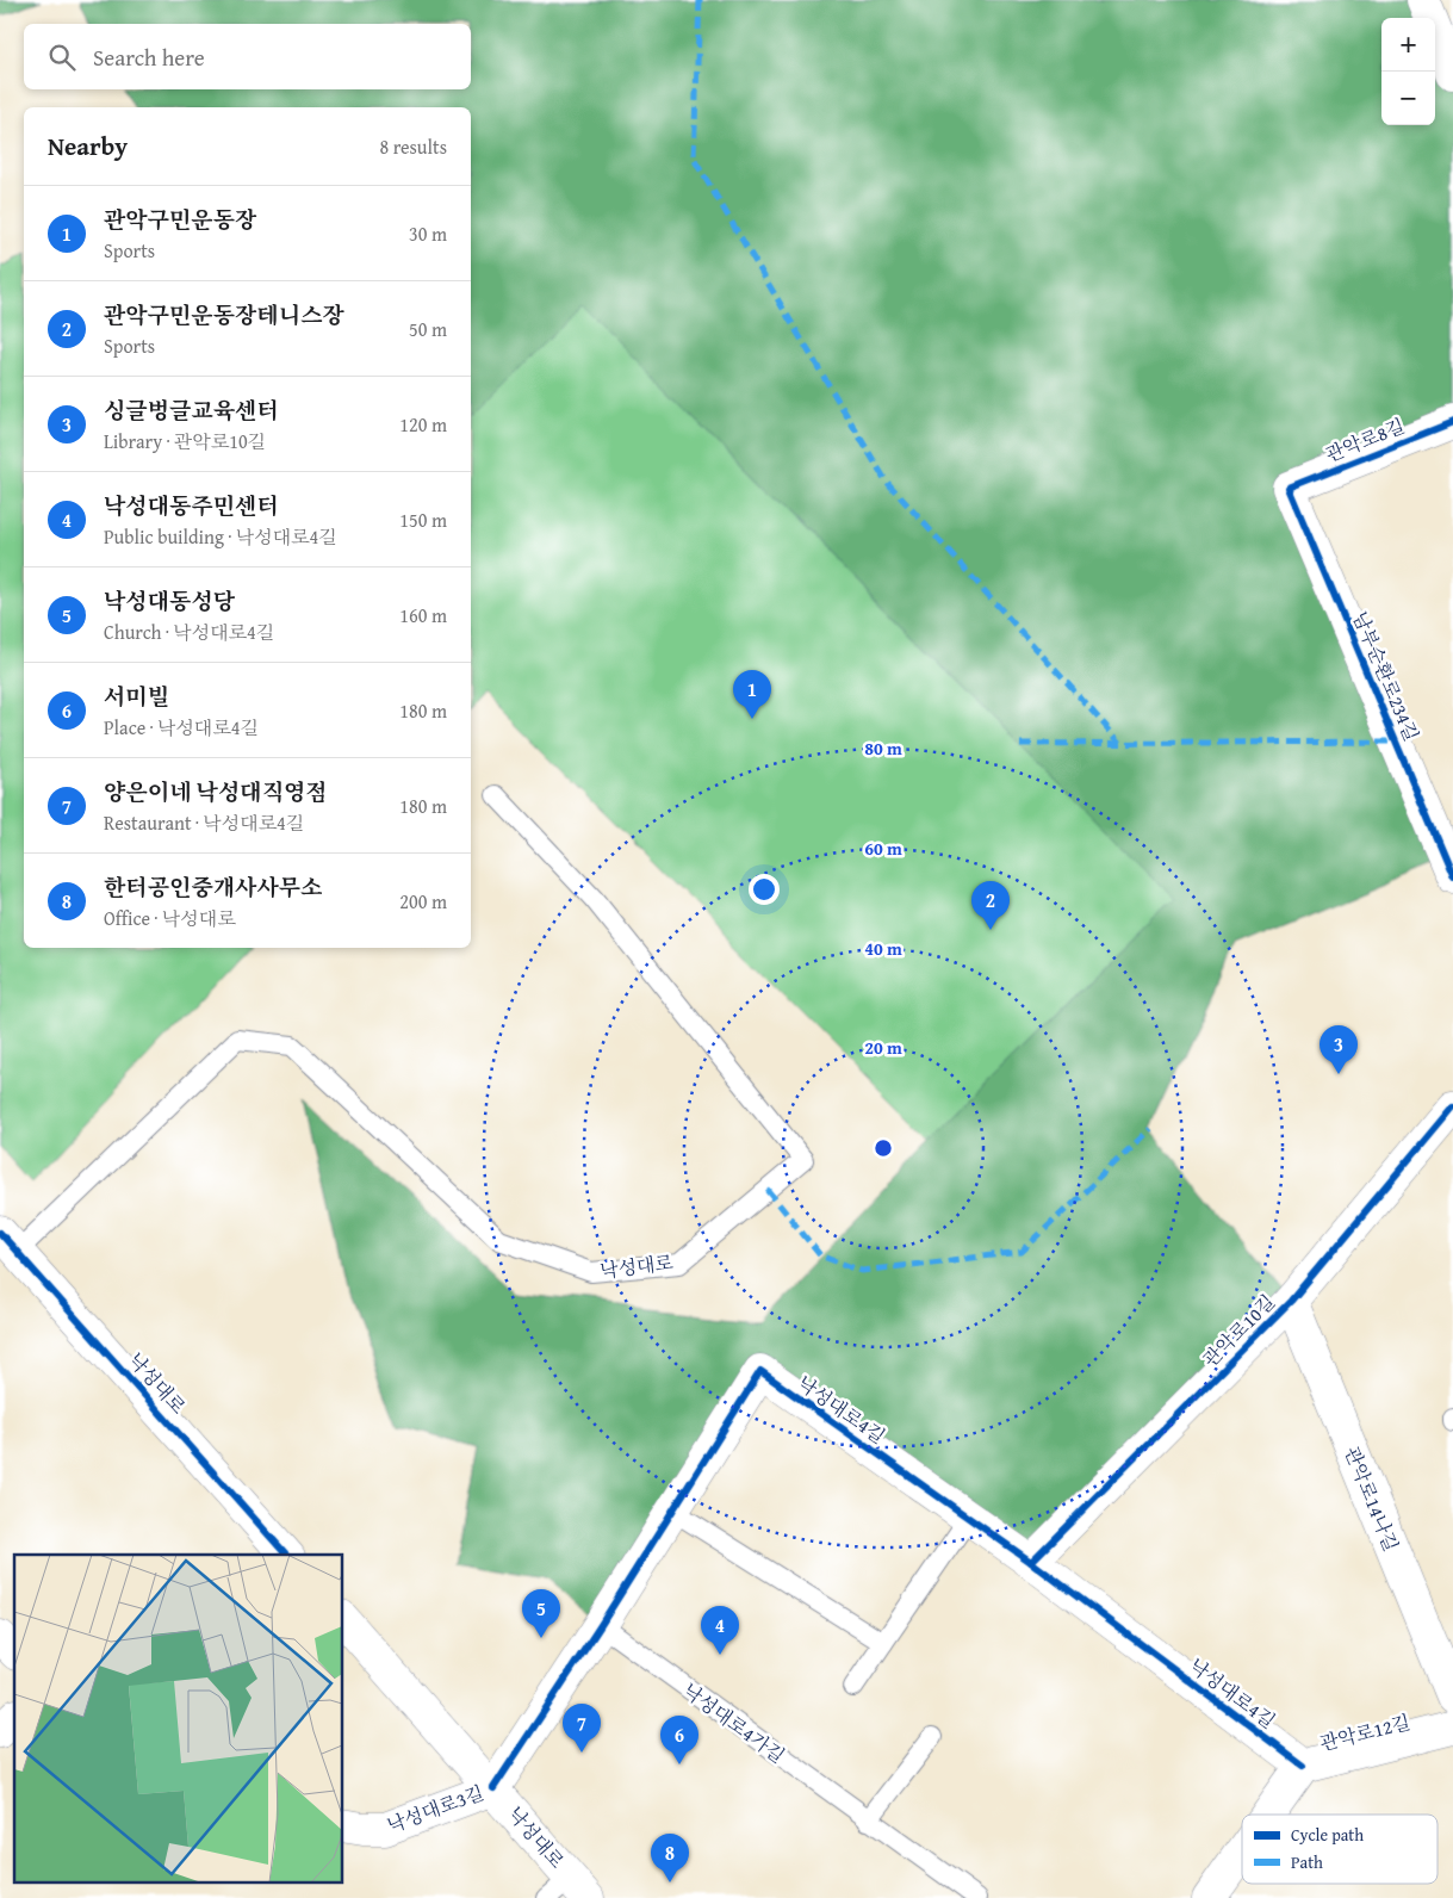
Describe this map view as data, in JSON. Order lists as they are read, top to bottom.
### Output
{
  "streets": {
    "street": [
      "관악로8길",
      "남부순환로234길",
      "낙성대로",
      "관악로10길",
      "낙성대로4길",
      "관악로14나길",
      "관악로12길",
      "낙성대로3길"
    ],
    "lane": ["낙성대로4가길"]
  },
  "crossings": [
    ["관악로8길", "남부순환로234길"],
    ["낙성대로", "낙성대로4길"],
    ["낙성대로", "낙성대로3길"],
    ["관악로10길", "낙성대로4길"],
    ["관악로10길", "관악로14나길"],
    ["낙성대로4길", "낙성대로4가길"],
    ["낙성대로4길", "관악로12길"],
    ["낙성대로4길", "낙성대로3길"]
  ],
  "legend": ["Cycle path", "Path"],
  "page": {
    "map_buttons": ["+", "−"],
    "search": "Search here",
    "heading": ["Nearby", "8 results"],
    "list": [
      {
        "mark": "1",
        "name": "관악구민운동장",
        "note": "Sports",
        "value": "30 m"
      },
      {
        "mark": "2",
        "name": "관악구민운동장테니스장",
        "note": "Sports",
        "value": "50 m"
      },
      {
        "mark": "3",
        "name": "싱글벙글교육센터",
        "note": "Library · 관악로10길",
        "value": "120 m"
      },
      {
        "mark": "4",
        "name": "낙성대동주민센터",
        "note": "Public building · 낙성대로4길",
        "value": "150 m"
      },
      {
        "mark": "5",
        "name": "낙성대동성당",
        "note": "Church · 낙성대로4길",
        "value": "160 m"
      },
      {
        "mark": "6",
        "name": "서미빌",
        "note": "Place · 낙성대로4길",
        "value": "180 m"
      },
      {
        "mark": "7",
        "name": "양은이네 낙성대직영점",
        "note": "Restaurant · 낙성대로4길",
        "value": "180 m"
      },
      {
        "mark": "8",
        "name": "한터공인중개사사무소",
        "note": "Office · 낙성대로",
        "value": "200 m"
      }
    ],
    "pins": [
      "1",
      "2",
      "3",
      "5",
      "4",
      "7",
      "6",
      "8"
    ]
  },
  "rings": [
    "80 m",
    "60 m",
    "40 m",
    "20 m"
  ]
}
